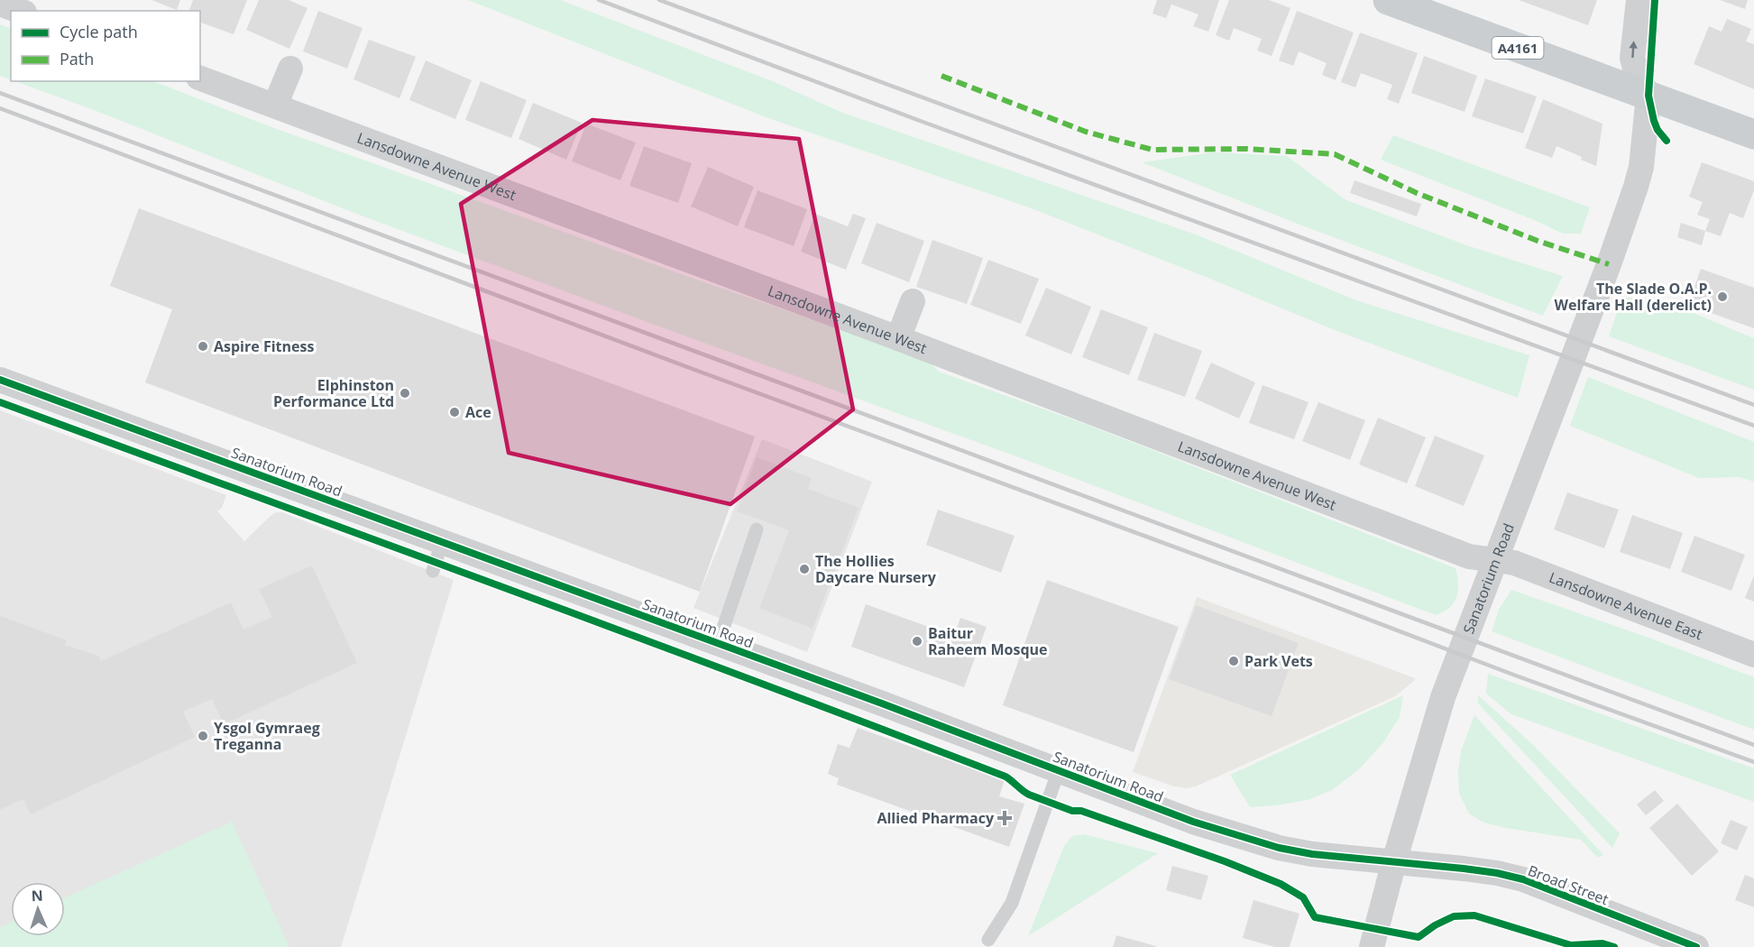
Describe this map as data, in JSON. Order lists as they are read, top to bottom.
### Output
{
  "streets": {
    "main road": ["A4161"],
    "street": [
      "Lansdowne Avenue West",
      "Sanatorium Road",
      "Lansdowne Avenue East",
      "Broad Street"
    ]
  },
  "crossings": [
    ["A4161", "Sanatorium Road"],
    ["Lansdowne Avenue West", "Sanatorium Road"],
    ["Lansdowne Avenue West", "Lansdowne Avenue East"],
    ["Sanatorium Road", "Lansdowne Avenue East"],
    ["Sanatorium Road", "Broad Street"]
  ],
  "places": {
    "other": [
      "The Slade O.A.P. Welfare Hall (derelict)",
      "Aspire Fitness",
      "Elphinston Performance Ltd",
      "Ace",
      "The Hollies Daycare Nursery",
      "Baitur Raheem Mosque",
      "Park Vets",
      "Ysgol Gymraeg Treganna"
    ],
    "health": ["Allied Pharmacy"]
  },
  "legend": ["Cycle path", "Path"],
  "north": "top"
}
